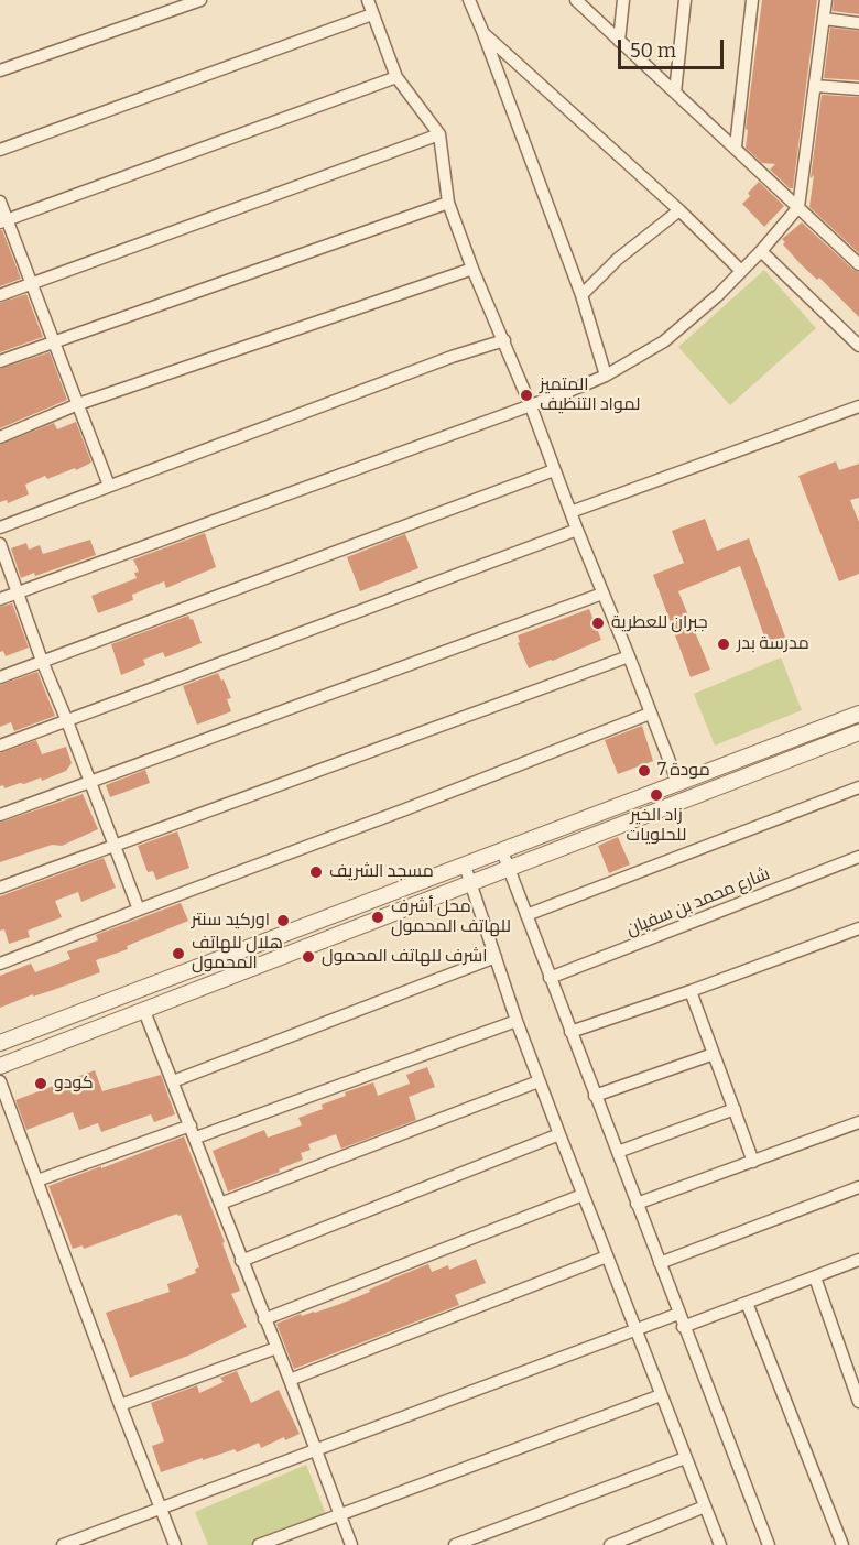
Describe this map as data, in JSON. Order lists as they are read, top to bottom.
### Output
{
  "streets": {
    "street": ["شارع محمد بن سفيان"]
  },
  "places": [
    "المتميز لمواد التنظيف",
    "جبران للعطرية",
    "مدرسة بدر",
    "مودة 7",
    "زاد الخير للحلويات",
    "مسجد الشريف",
    "محل أشرف للهاتف المحمول",
    "اوركيد سنتر",
    "هلال للهاتف المحمول",
    "اشرف للهاتف المحمول",
    "كودو"
  ],
  "scale_bar": "50 m"
}
